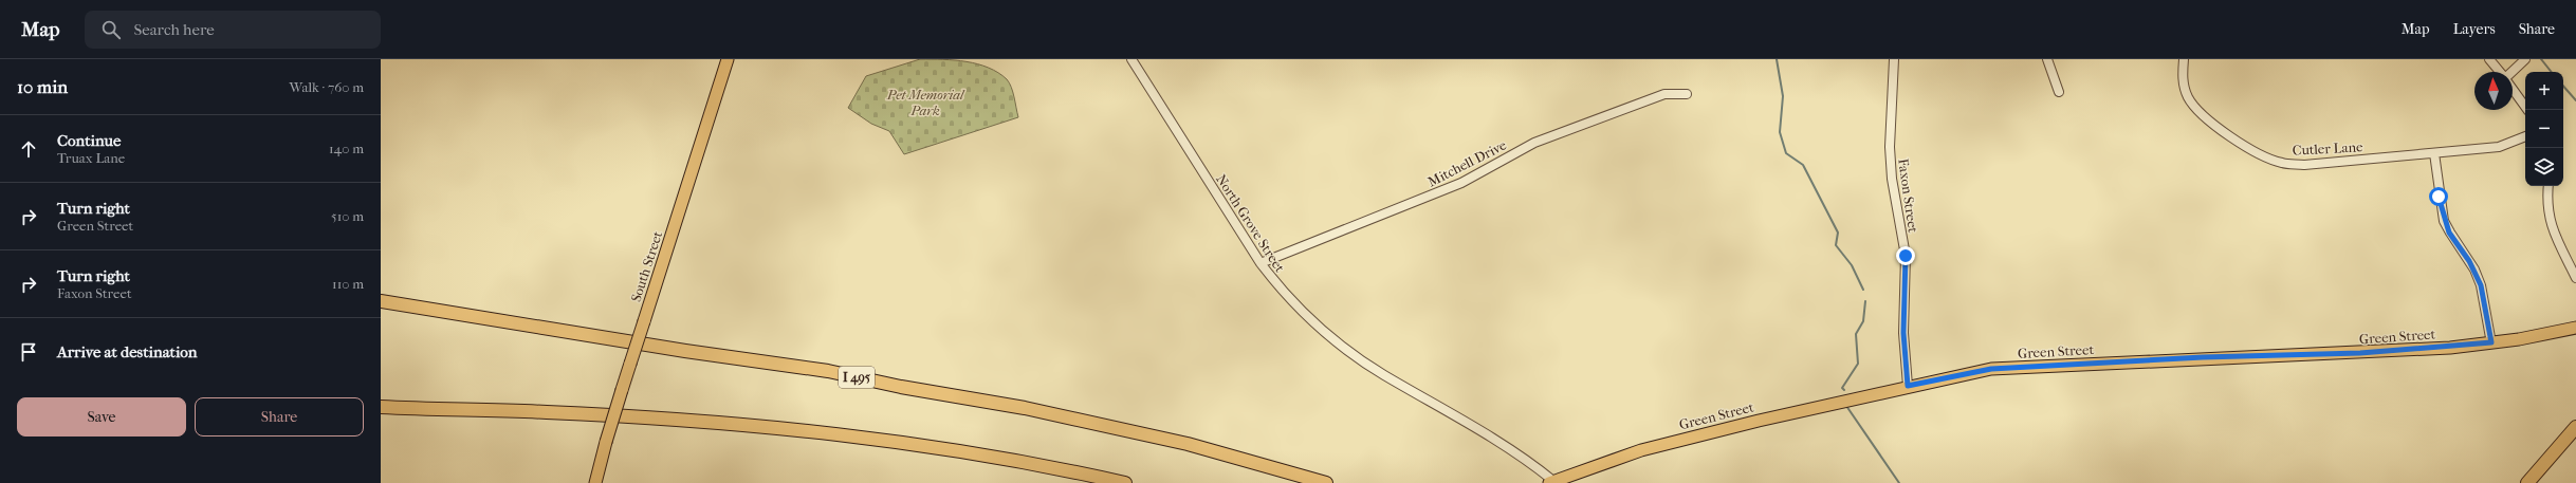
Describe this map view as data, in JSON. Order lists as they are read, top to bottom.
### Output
{
  "streets": {
    "highway": ["I 495"],
    "main road": ["South Street", "Green Street"],
    "street": [
      "Cutler Lane",
      "Mitchell Drive",
      "Faxon Street",
      "North Grove Street"
    ]
  },
  "crossings": [
    ["Mitchell Drive", "North Grove Street"],
    ["Faxon Street", "Green Street"],
    ["North Grove Street", "Green Street"]
  ],
  "parks": ["Pet Memorial Park"],
  "north": "top",
  "page": {
    "header": "Map",
    "search": "Search here",
    "nav": ["Map", "Layers", "Share"],
    "heading": ["10 min", "Walk · 760 m"],
    "map_buttons": ["+", "−"],
    "list": [
      ["Continue", "Truax Lane", "140 m"],
      ["Turn right", "Green Street", "510 m"],
      ["Turn right", "Faxon Street", "110 m"],
      "Arrive at destination"
    ],
    "buttons": ["Save", "Share"]
  }
}
